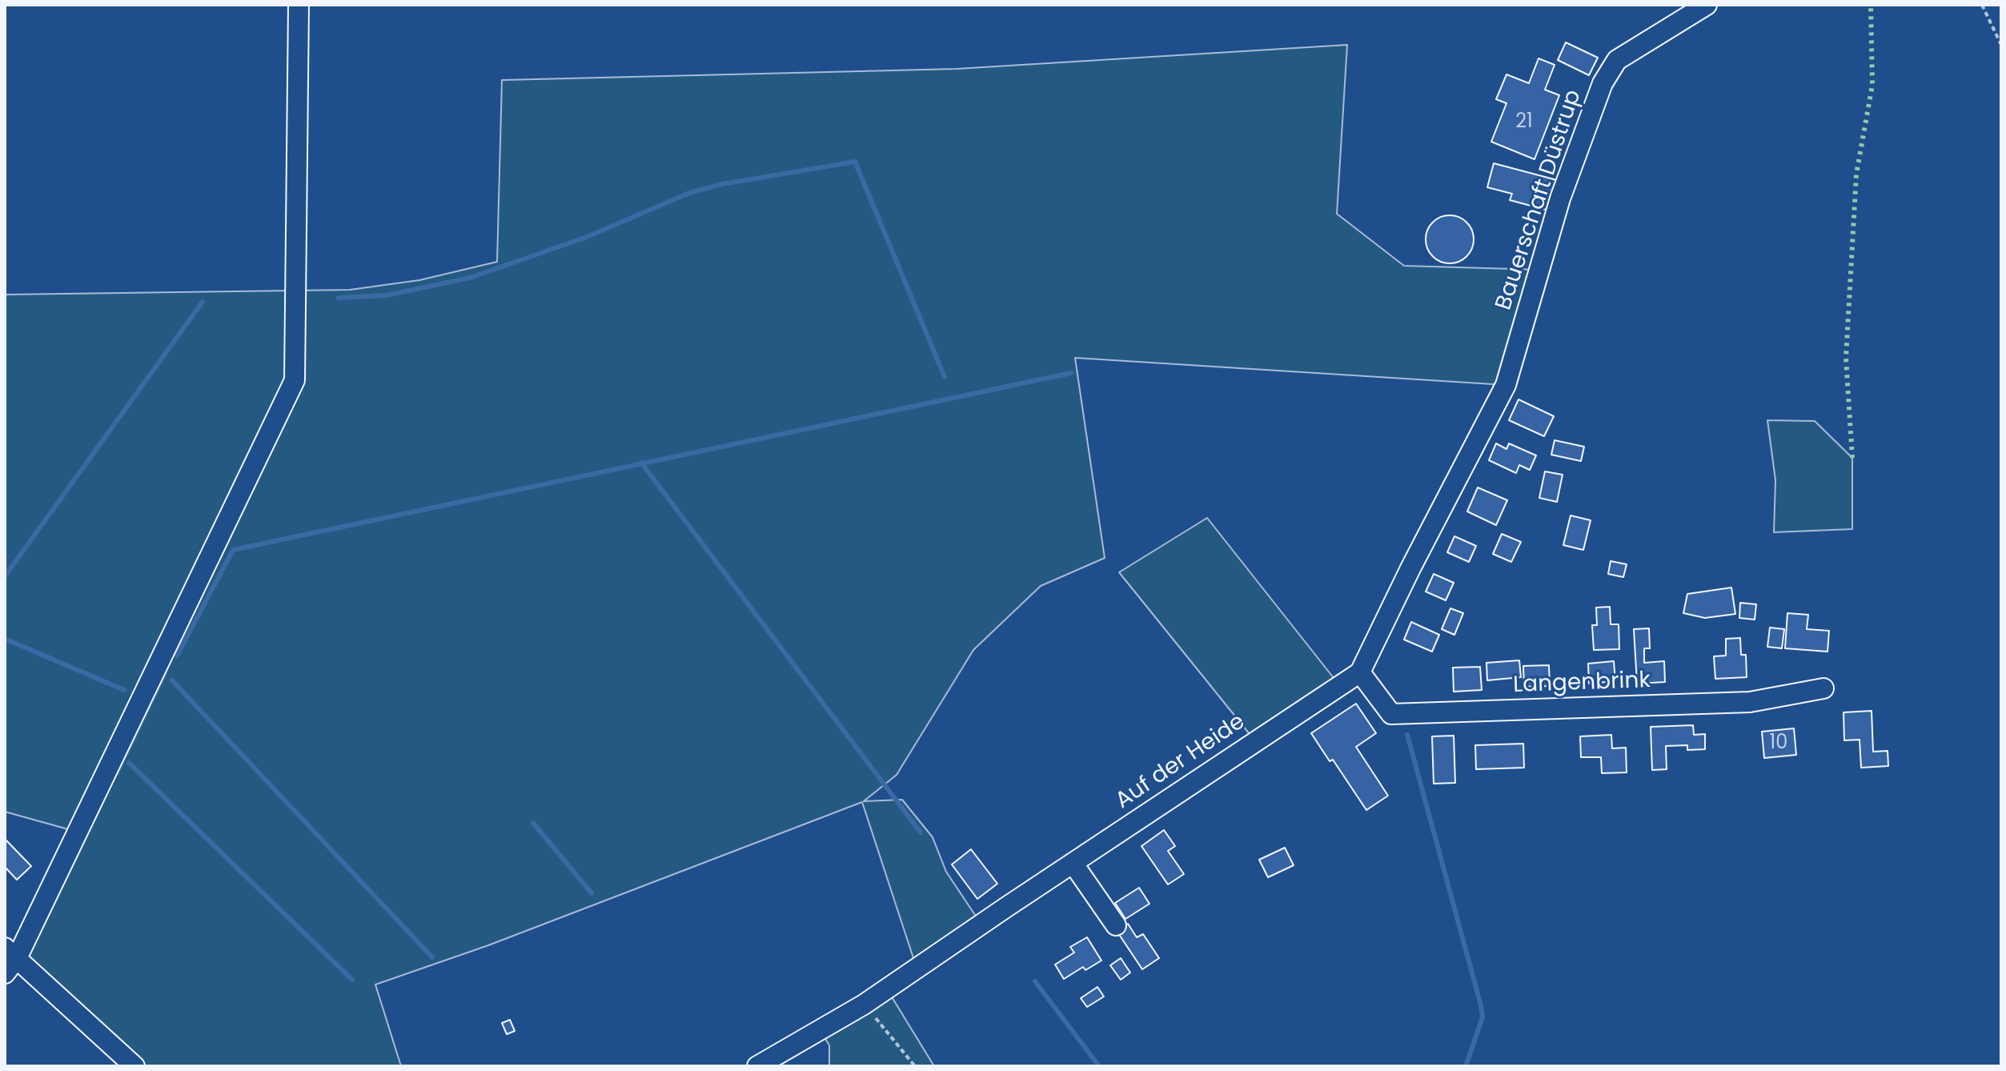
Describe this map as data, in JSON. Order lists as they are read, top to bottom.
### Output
{
  "streets": {
    "street": ["Bauerschaft Düstrup", "Langenbrink", "Auf der Heide"]
  },
  "crossings": [
    ["Bauerschaft Düstrup", "Langenbrink"],
    ["Bauerschaft Düstrup", "Auf der Heide"],
    ["Langenbrink", "Auf der Heide"]
  ],
  "house_numbers": ["21", "10"]
}
